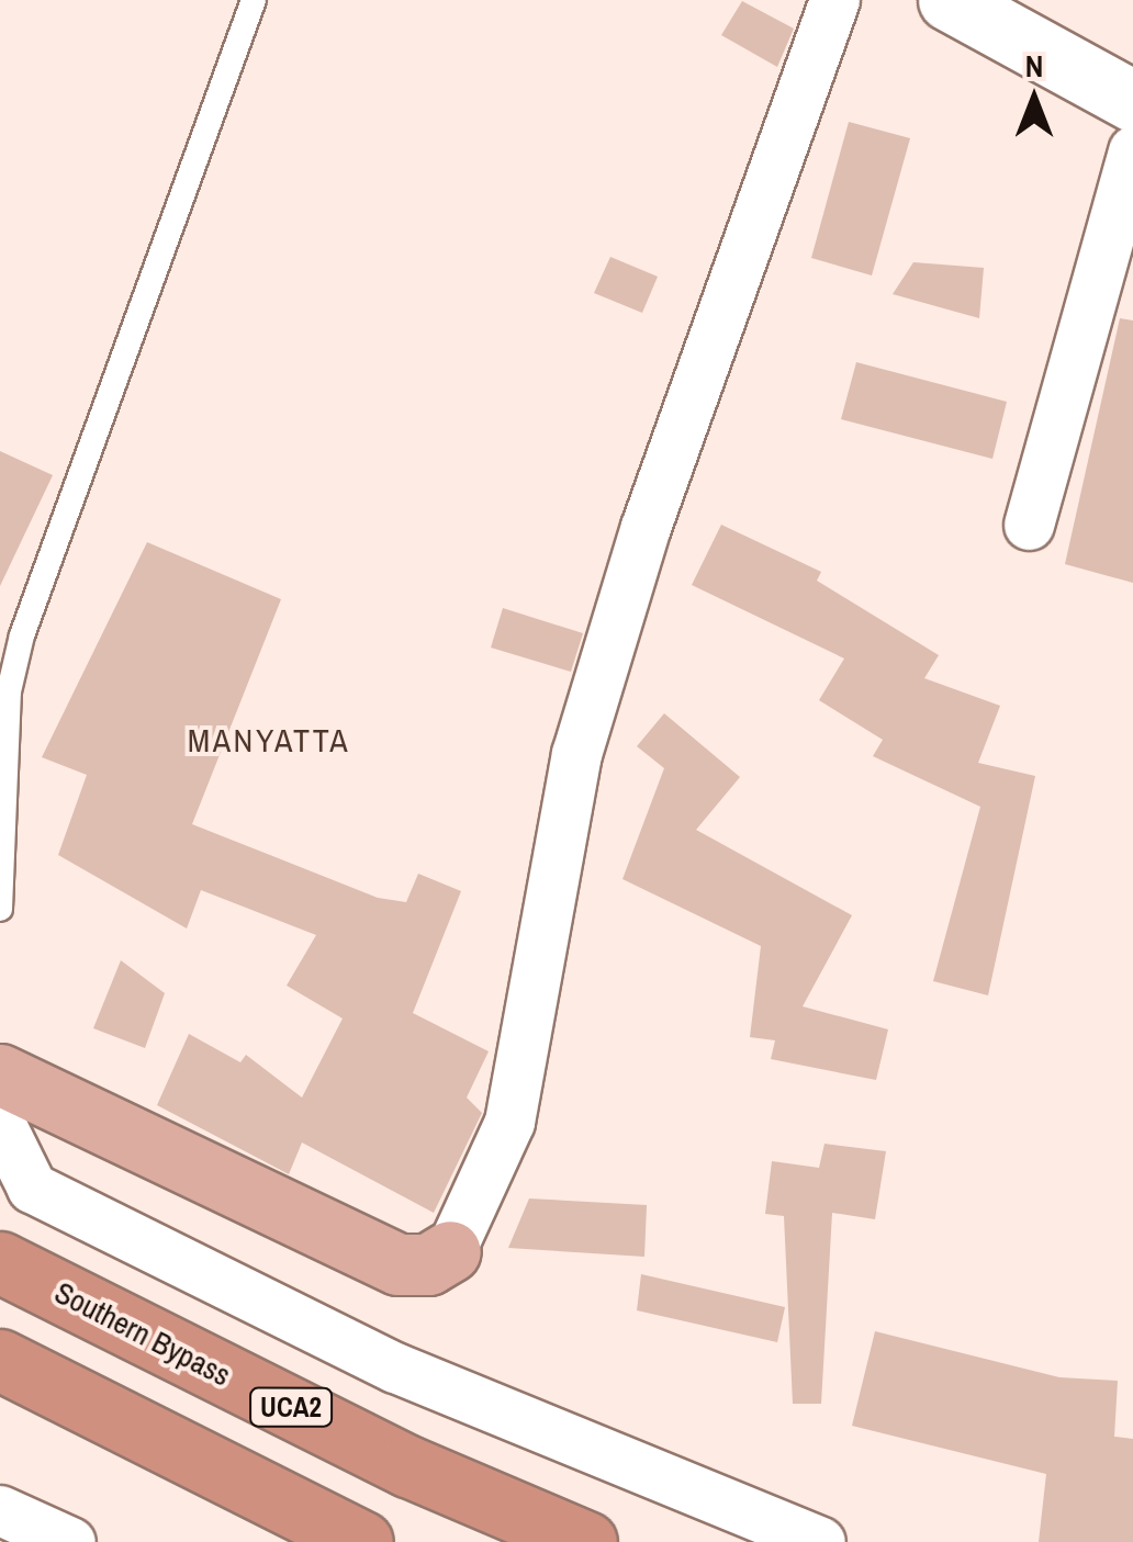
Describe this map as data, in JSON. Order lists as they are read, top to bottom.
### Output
{
  "streets": {
    "highway": ["Southern Bypass", "UCA2"]
  },
  "districts": ["MANYATTA"],
  "north": "top"
}
